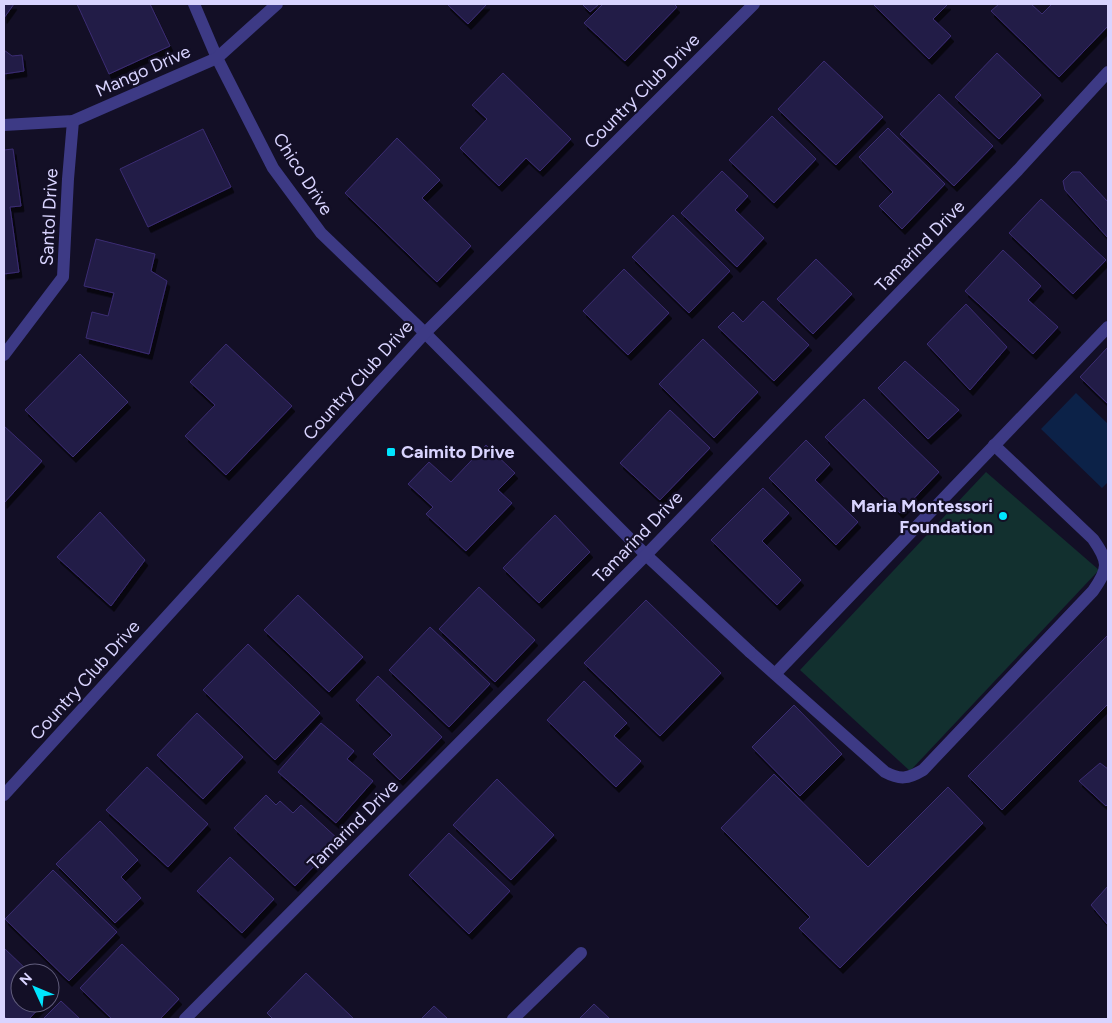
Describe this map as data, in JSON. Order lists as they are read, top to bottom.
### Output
{
  "streets": {
    "street": [
      "Mango Drive",
      "Country Club Drive",
      "Chico Drive",
      "Santol Drive",
      "Tamarind Drive"
    ]
  },
  "crossings": [
    ["Mango Drive", "Chico Drive"],
    ["Mango Drive", "Santol Drive"],
    ["Country Club Drive", "Chico Drive"]
  ],
  "places": {
    "transit": ["Caimito Drive"],
    "other": ["Maria Montessori Foundation"]
  },
  "north": "top left"
}
